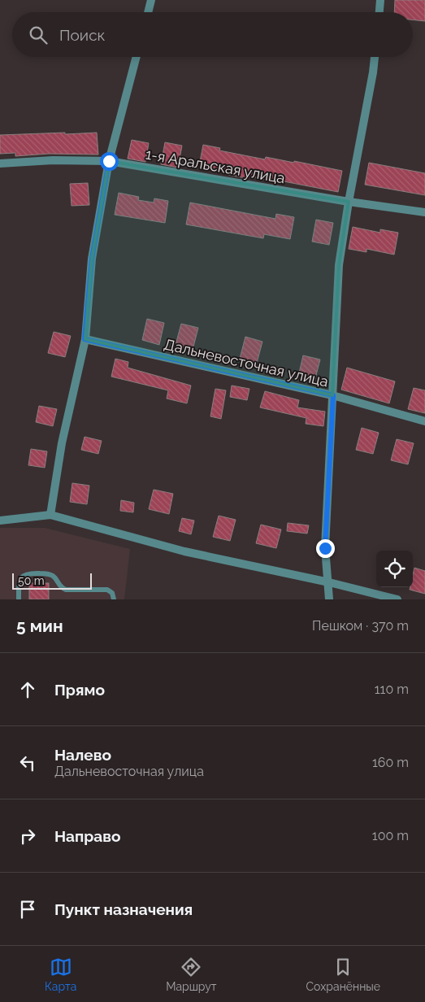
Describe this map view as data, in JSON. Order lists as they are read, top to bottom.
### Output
{
  "streets": {
    "street": ["1-я Аральская улица", "Дальневосточная улица"]
  },
  "scale_bar": "50 m",
  "page": {
    "search": "Поиск",
    "scale": "50 m",
    "heading": ["5 мин", "Пешком · 370 m"],
    "list": [
      ["Прямо", "110 m"],
      ["Налево", "Дальневосточная улица", "160 m"],
      ["Направо", "100 m"],
      "Пункт назначения"
    ],
    "nav": ["Карта", "Маршрут", "Сохранённые"]
  }
}
